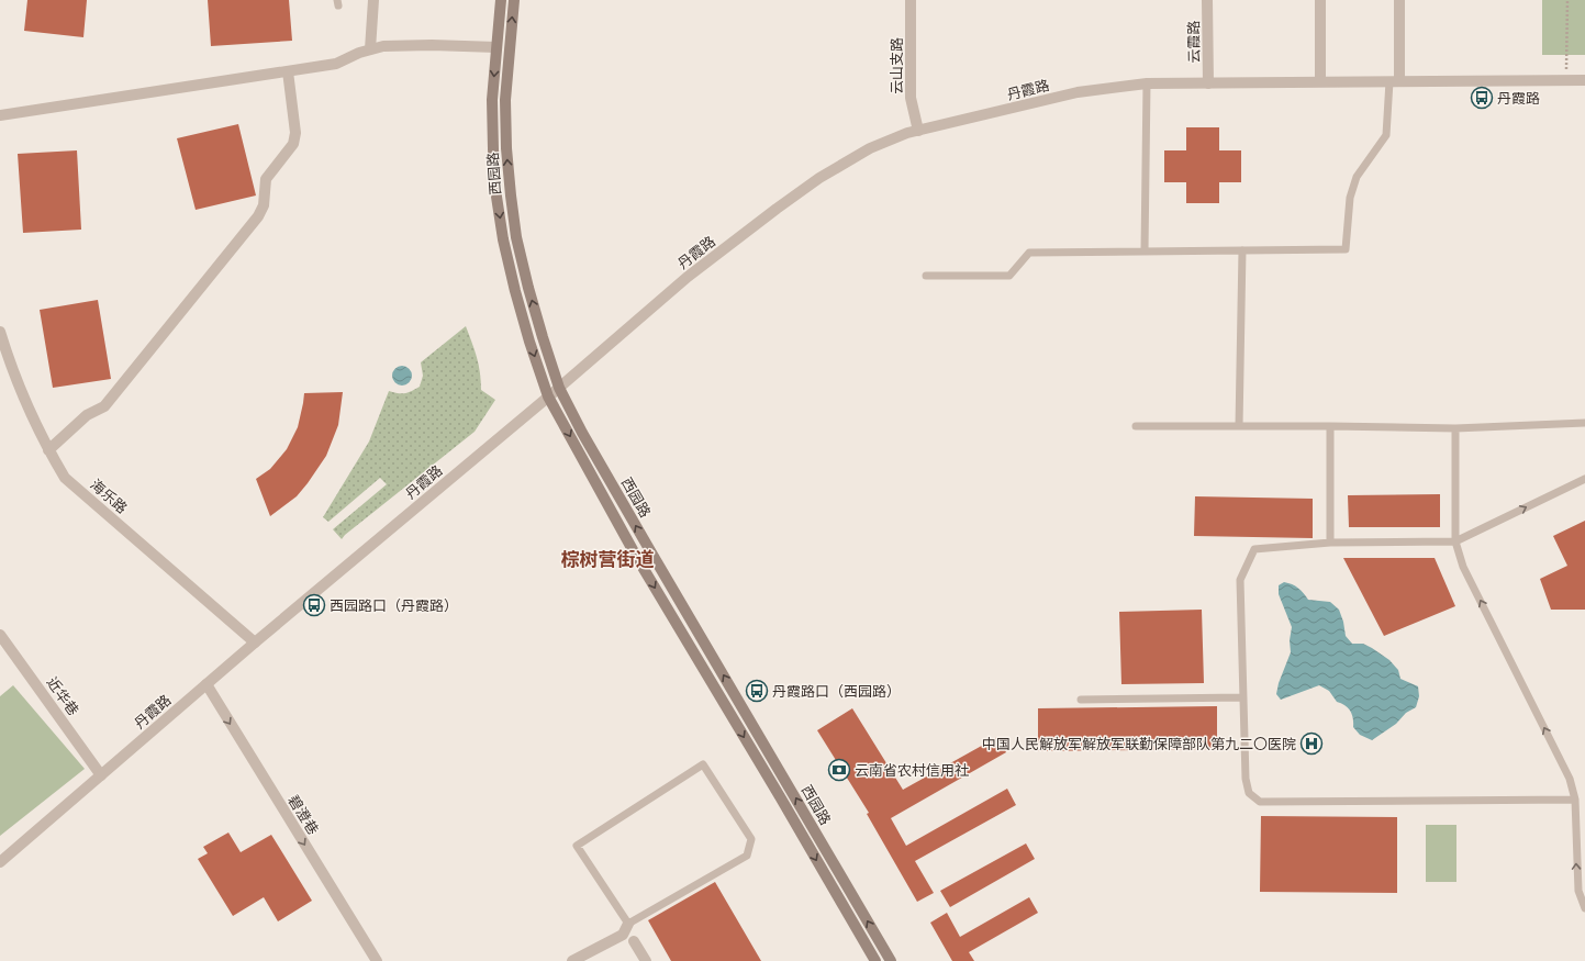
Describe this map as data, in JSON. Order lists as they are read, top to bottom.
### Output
{
  "streets": {
    "main road": ["西园路"],
    "street": [
      "云霞路",
      "云山支路",
      "丹霞路",
      "海乐路",
      "近华巷",
      "碧澄巷"
    ]
  },
  "crossings": [
    ["云霞路", "丹霞路"],
    ["云山支路", "丹霞路"],
    ["丹霞路", "西园路"],
    ["丹霞路", "海乐路"],
    ["丹霞路", "近华巷"],
    ["丹霞路", "碧澄巷"]
  ],
  "one_way": ["碧澄巷"],
  "districts": ["棕树营街道"],
  "places": {
    "bus stop": ["丹霞路", "西园路口（丹霞路）", "丹霞路口（西园路）"],
    "hospital": ["中国人民解放军解放军联勤保障部队第九二〇医院"],
    "bank": ["云南省农村信用社"]
  }
}
